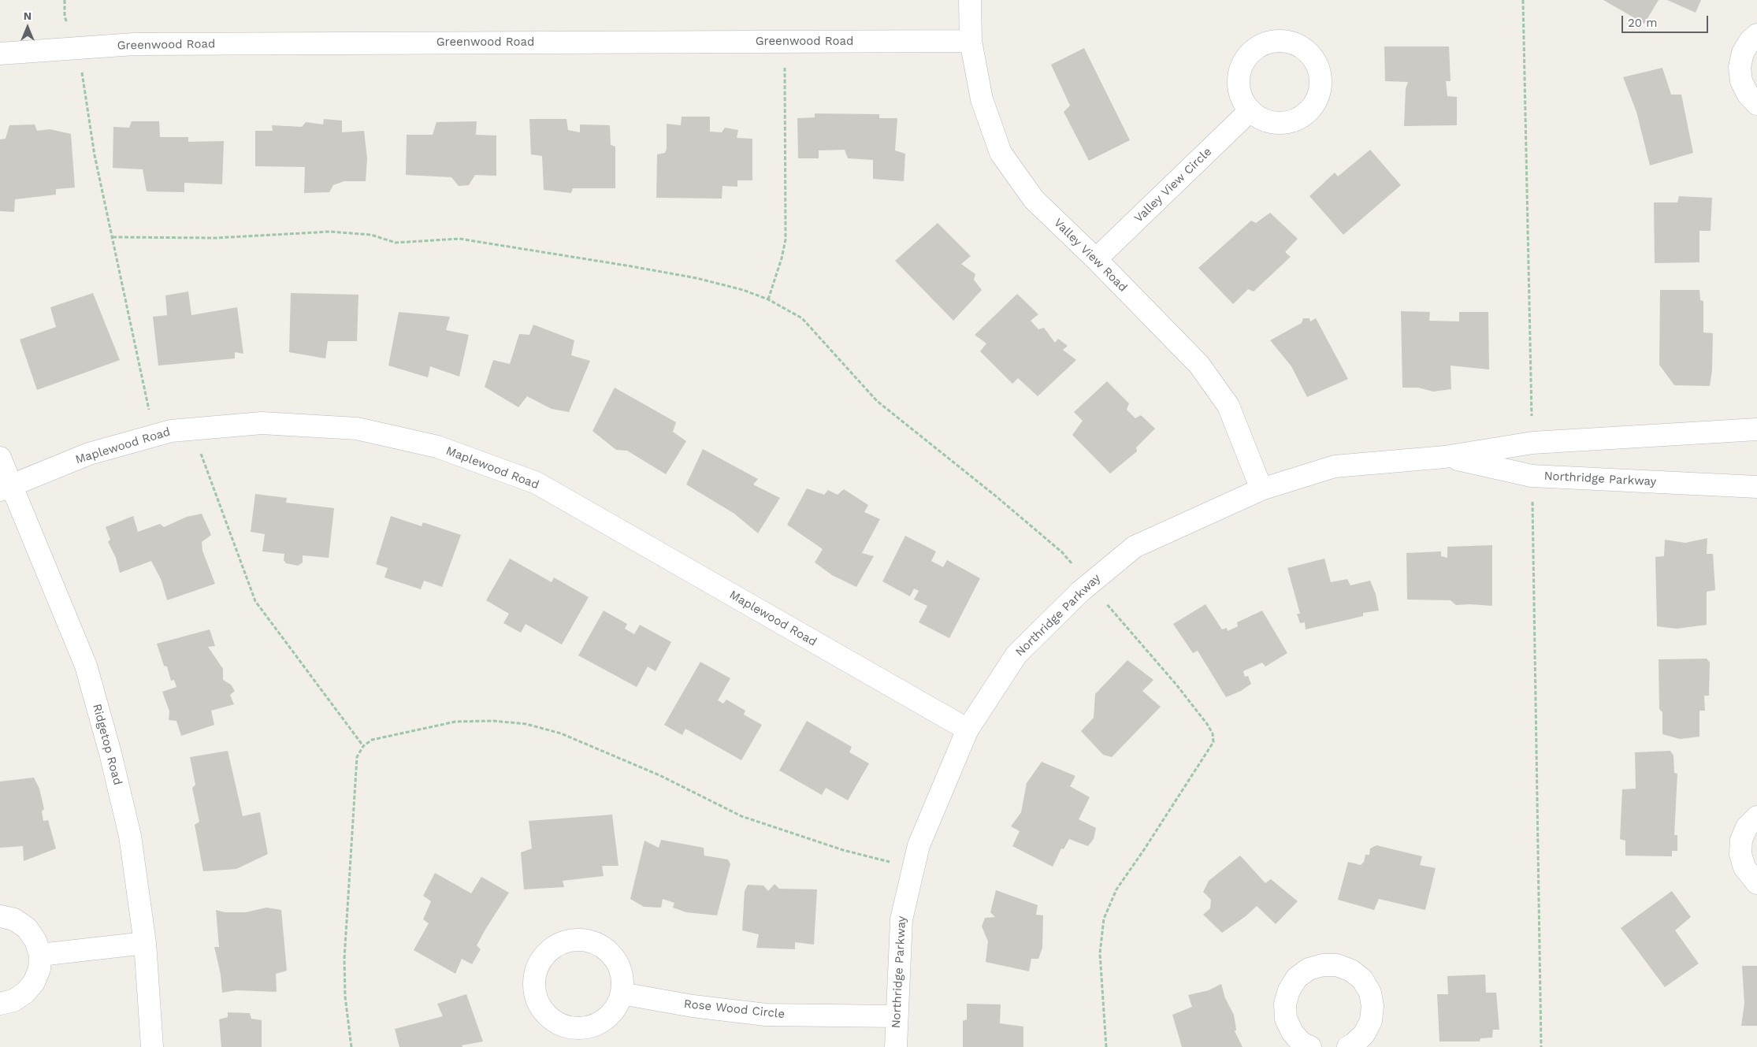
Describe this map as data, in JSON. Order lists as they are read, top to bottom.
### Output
{
  "streets": {
    "street": [
      "Greenwood Road",
      "Valley View Circle",
      "Valley View Road",
      "Maplewood Road",
      "Northridge Parkway",
      "Ridgetop Road",
      "Rose Wood Circle"
    ]
  },
  "crossings": [
    ["Greenwood Road", "Valley View Road"],
    ["Valley View Circle", "Valley View Road"],
    ["Valley View Road", "Northridge Parkway"],
    ["Maplewood Road", "Northridge Parkway"],
    ["Maplewood Road", "Ridgetop Road"],
    ["Northridge Parkway", "Rose Wood Circle"]
  ],
  "scale_bar": "20 m",
  "north": "top"
}
